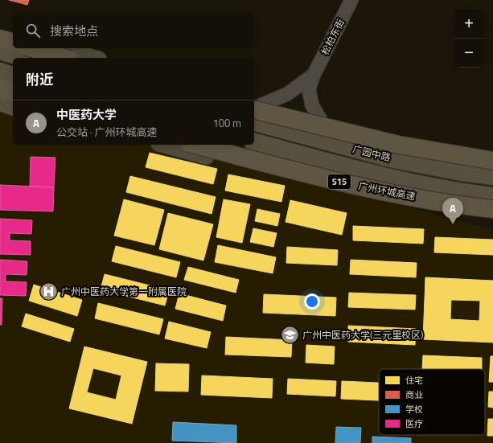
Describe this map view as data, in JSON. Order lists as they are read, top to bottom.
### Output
{
  "streets": {
    "highway": ["广园中路", "S15", "广州环城高速"],
    "street": ["松柏东街"]
  },
  "places": {
    "hospital": ["广州中医药大学第一附属医院"],
    "school or university": ["广州中医药大学(三元里校区)"]
  },
  "legend": [
    "住宅",
    "商业",
    "学校",
    "医疗"
  ],
  "page": {
    "map_buttons": ["+", "−"],
    "search": "搜索地点",
    "heading": "附近",
    "list": [
      {
        "mark": "A",
        "name": "中医药大学",
        "note": "公交站 · 广州环城高速",
        "value": "100 m"
      }
    ],
    "pins": "A"
  }
}
